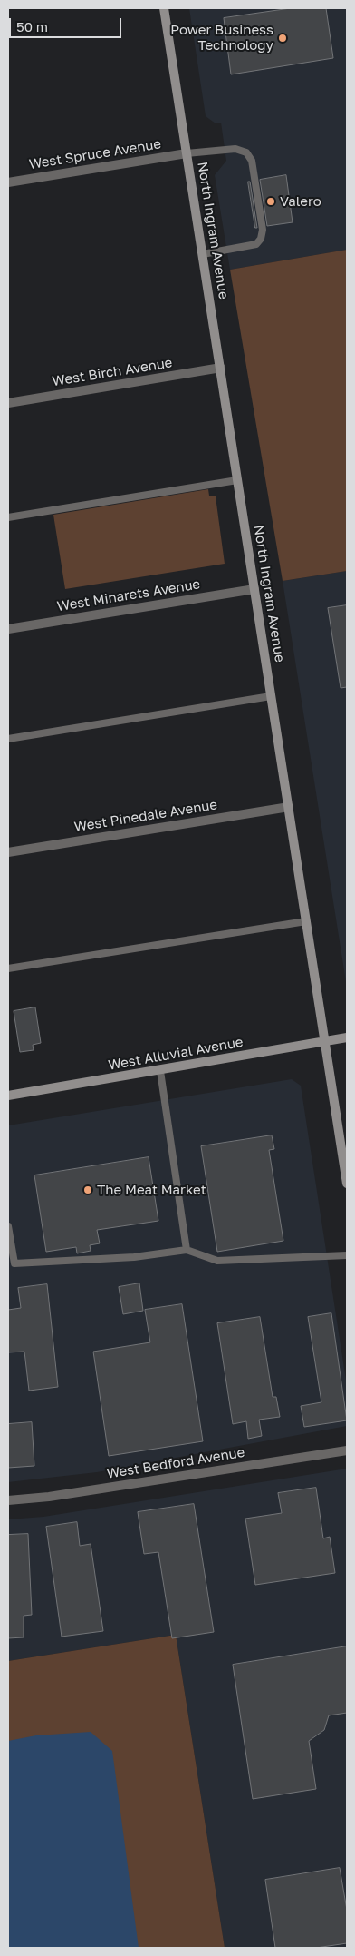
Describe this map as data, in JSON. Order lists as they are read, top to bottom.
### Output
{
  "streets": {
    "street": [
      "West Spruce Avenue",
      "North Ingram Avenue",
      "West Birch Avenue",
      "West Minarets Avenue",
      "West Pinedale Avenue",
      "West Alluvial Avenue",
      "West Bedford Avenue"
    ]
  },
  "crossings": [
    ["West Spruce Avenue", "North Ingram Avenue"],
    ["North Ingram Avenue", "West Birch Avenue"],
    ["North Ingram Avenue", "West Minarets Avenue"],
    ["North Ingram Avenue", "West Pinedale Avenue"],
    ["North Ingram Avenue", "West Alluvial Avenue"]
  ],
  "places": ["Power Business Technology", "Valero", "The Meat Market"],
  "scale_bar": "50 m"
}
